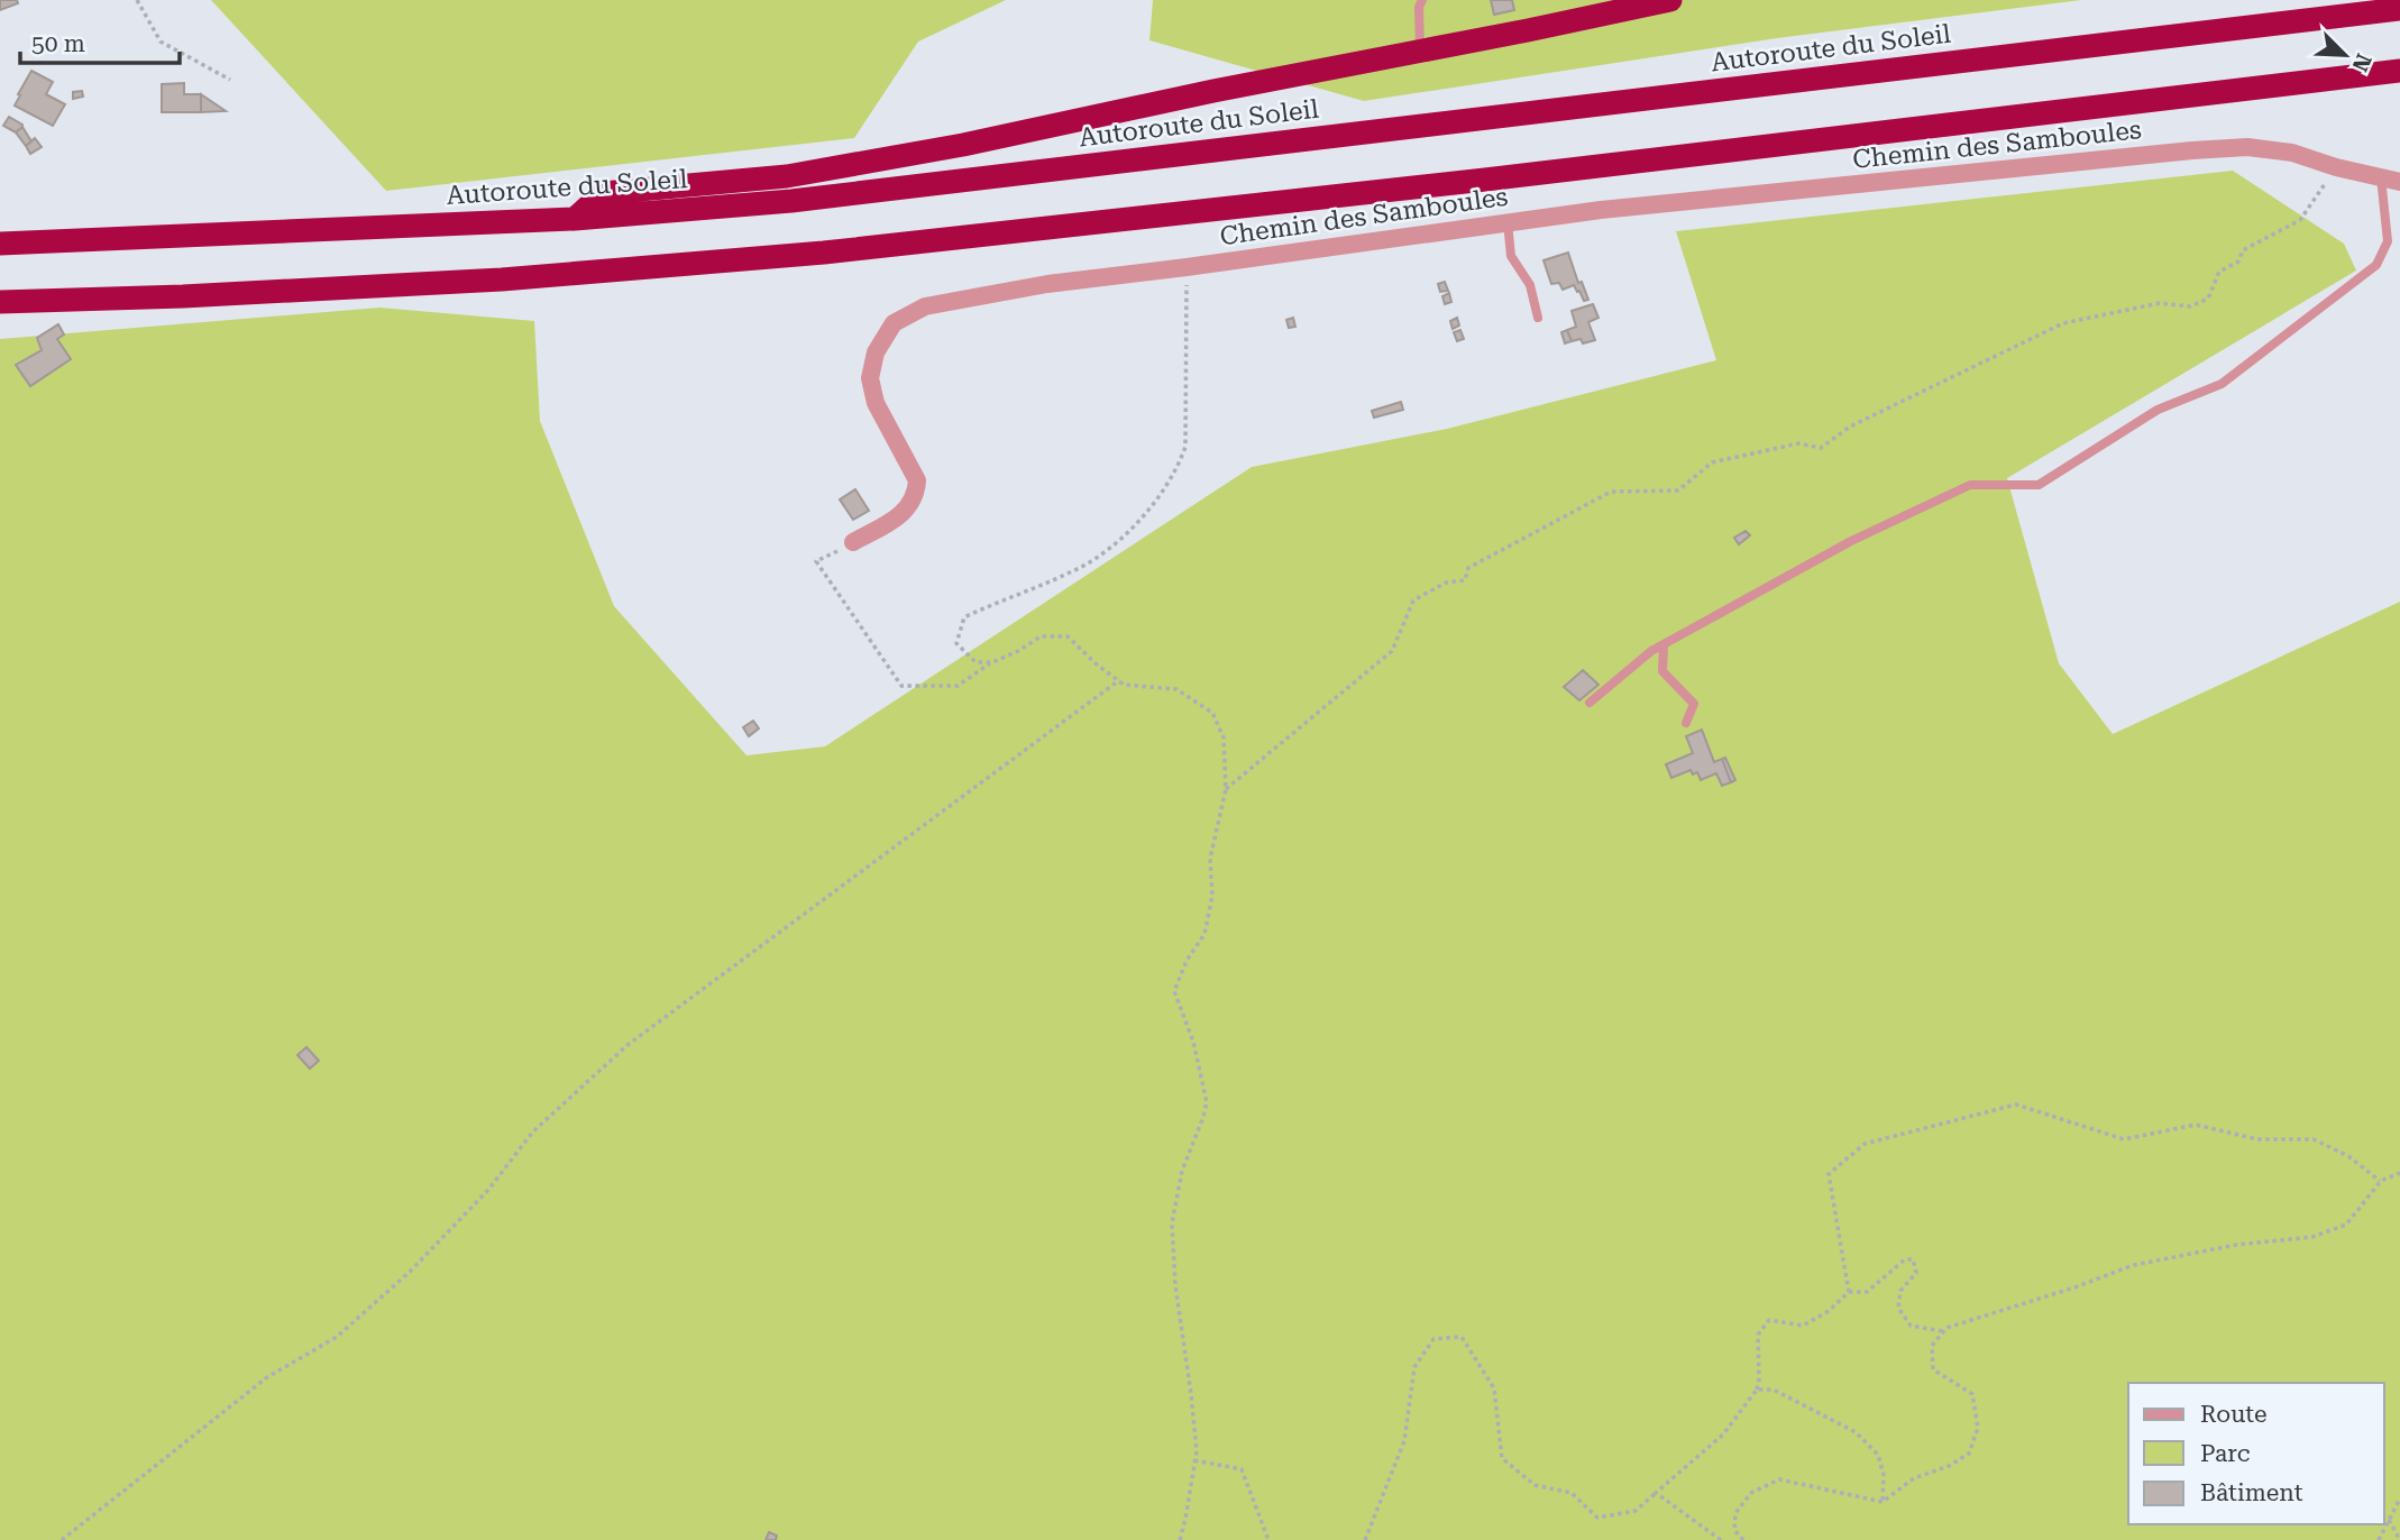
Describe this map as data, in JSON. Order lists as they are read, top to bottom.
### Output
{
  "streets": {
    "highway": ["Autoroute du Soleil"],
    "street": ["Chemin des Samboules"]
  },
  "legend": ["Route", "Parc", "Bâtiment"],
  "scale_bar": "50 m",
  "north": "bottom right"
}
